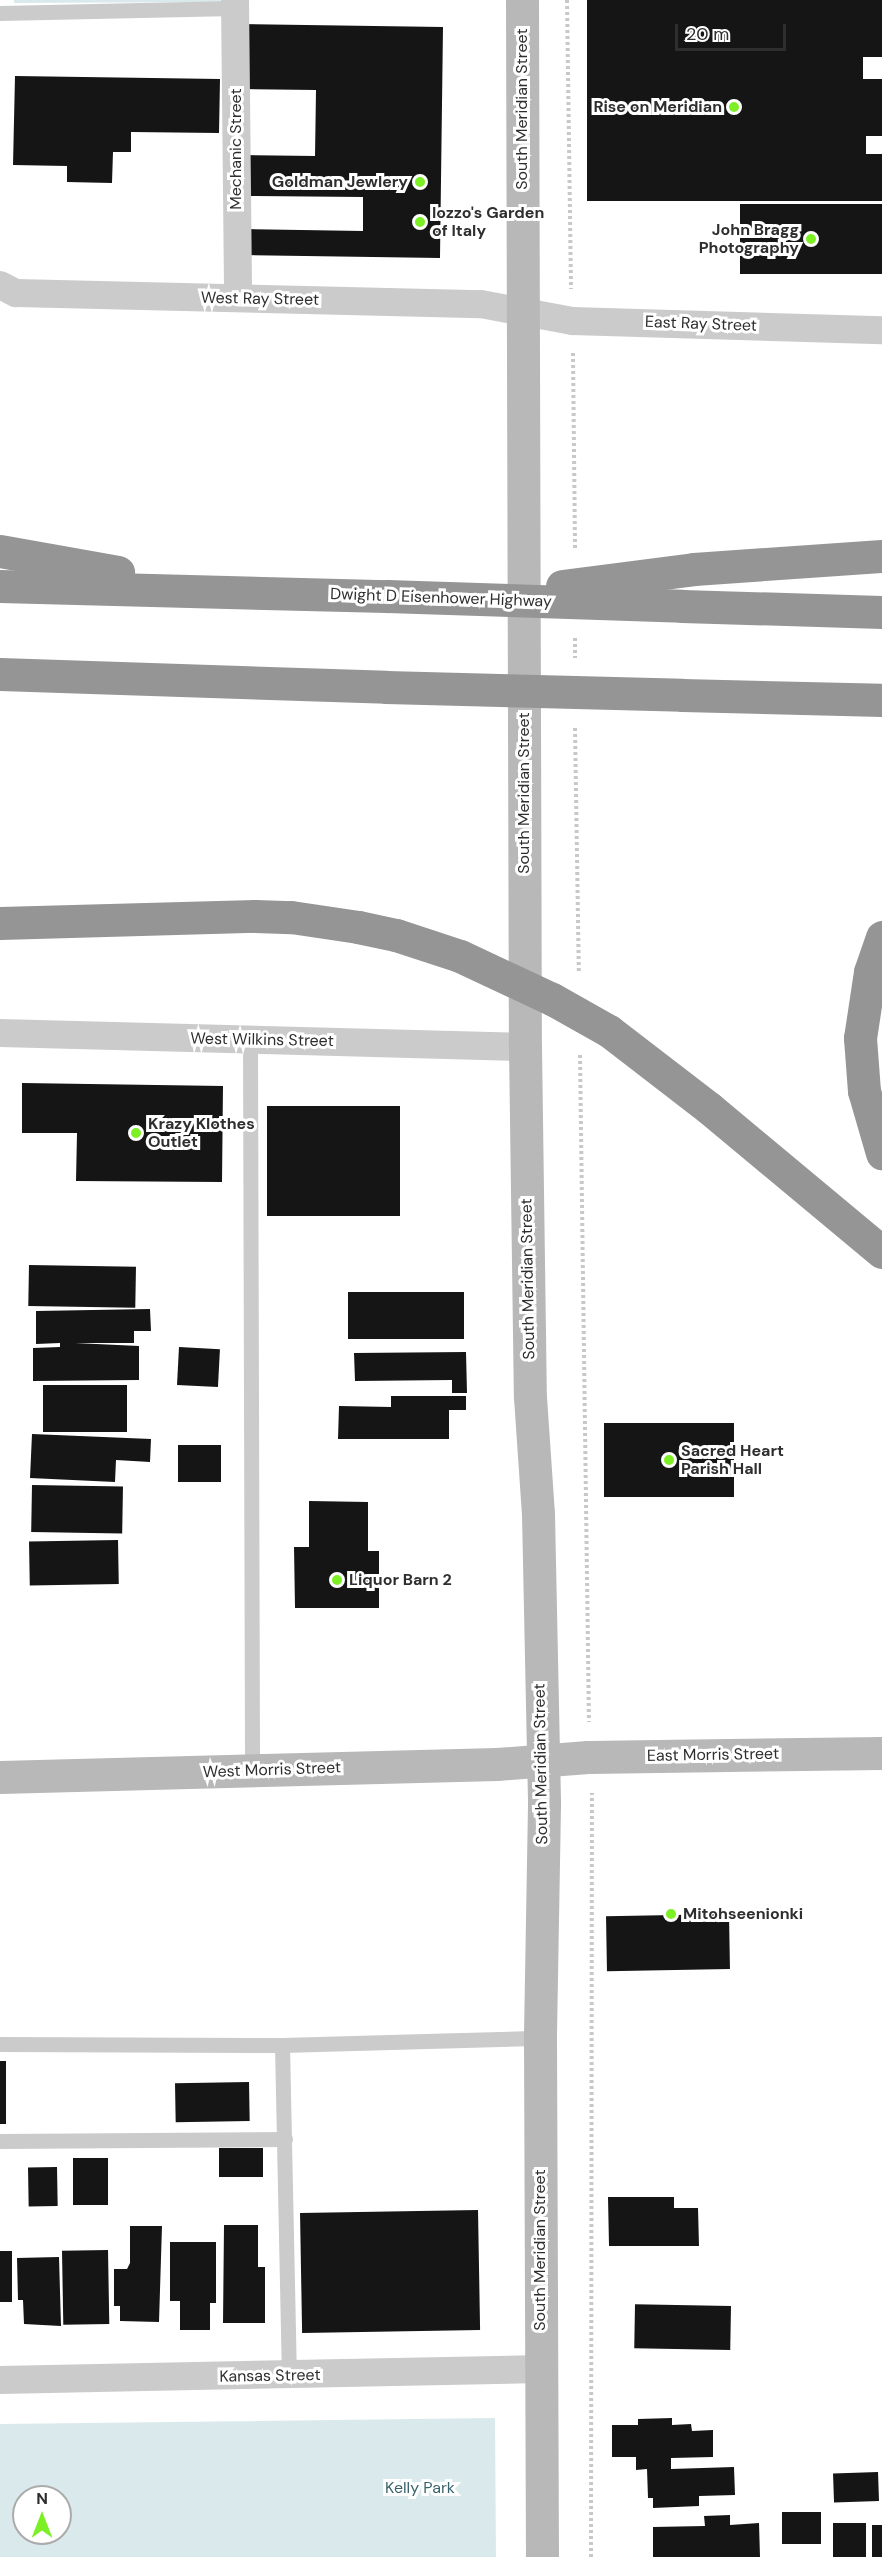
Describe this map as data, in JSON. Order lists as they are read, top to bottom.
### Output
{
  "streets": {
    "highway": ["Dwight D Eisenhower Highway"],
    "main road": ["South Meridian Street", "East Morris Street", "West Morris Street"],
    "street": [
      "Mechanic Street",
      "West Ray Street",
      "East Ray Street",
      "West Wilkins Street",
      "Kansas Street"
    ]
  },
  "crossings": [
    ["South Meridian Street", "West Ray Street"],
    ["South Meridian Street", "East Ray Street"],
    ["South Meridian Street", "West Wilkins Street"],
    ["South Meridian Street", "East Morris Street"],
    ["South Meridian Street", "West Morris Street"],
    ["South Meridian Street", "Kansas Street"],
    ["Mechanic Street", "West Ray Street"],
    ["West Ray Street", "East Ray Street"],
    ["East Morris Street", "West Morris Street"]
  ],
  "parks": ["Kelly Park"],
  "places": [
    "Rise on Meridian",
    "Goldman Jewlery",
    "Iozzo's Garden of Italy",
    "John Bragg Photography",
    "Krazy Klothes Outlet",
    "Sacred Heart Parish Hall",
    "Liquor Barn 2",
    "Mitohseenionki"
  ],
  "scale_bar": "20 m",
  "north": "top"
}
